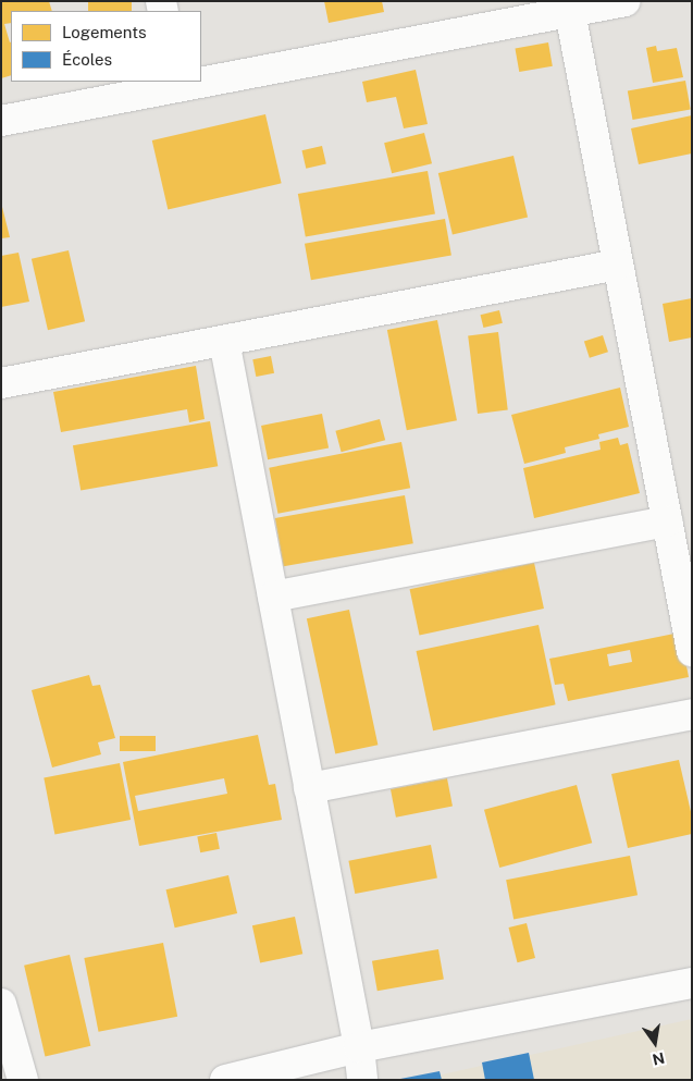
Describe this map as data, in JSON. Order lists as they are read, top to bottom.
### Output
{
  "legend": ["Logements", "Écoles"],
  "north": "bottom"
}
